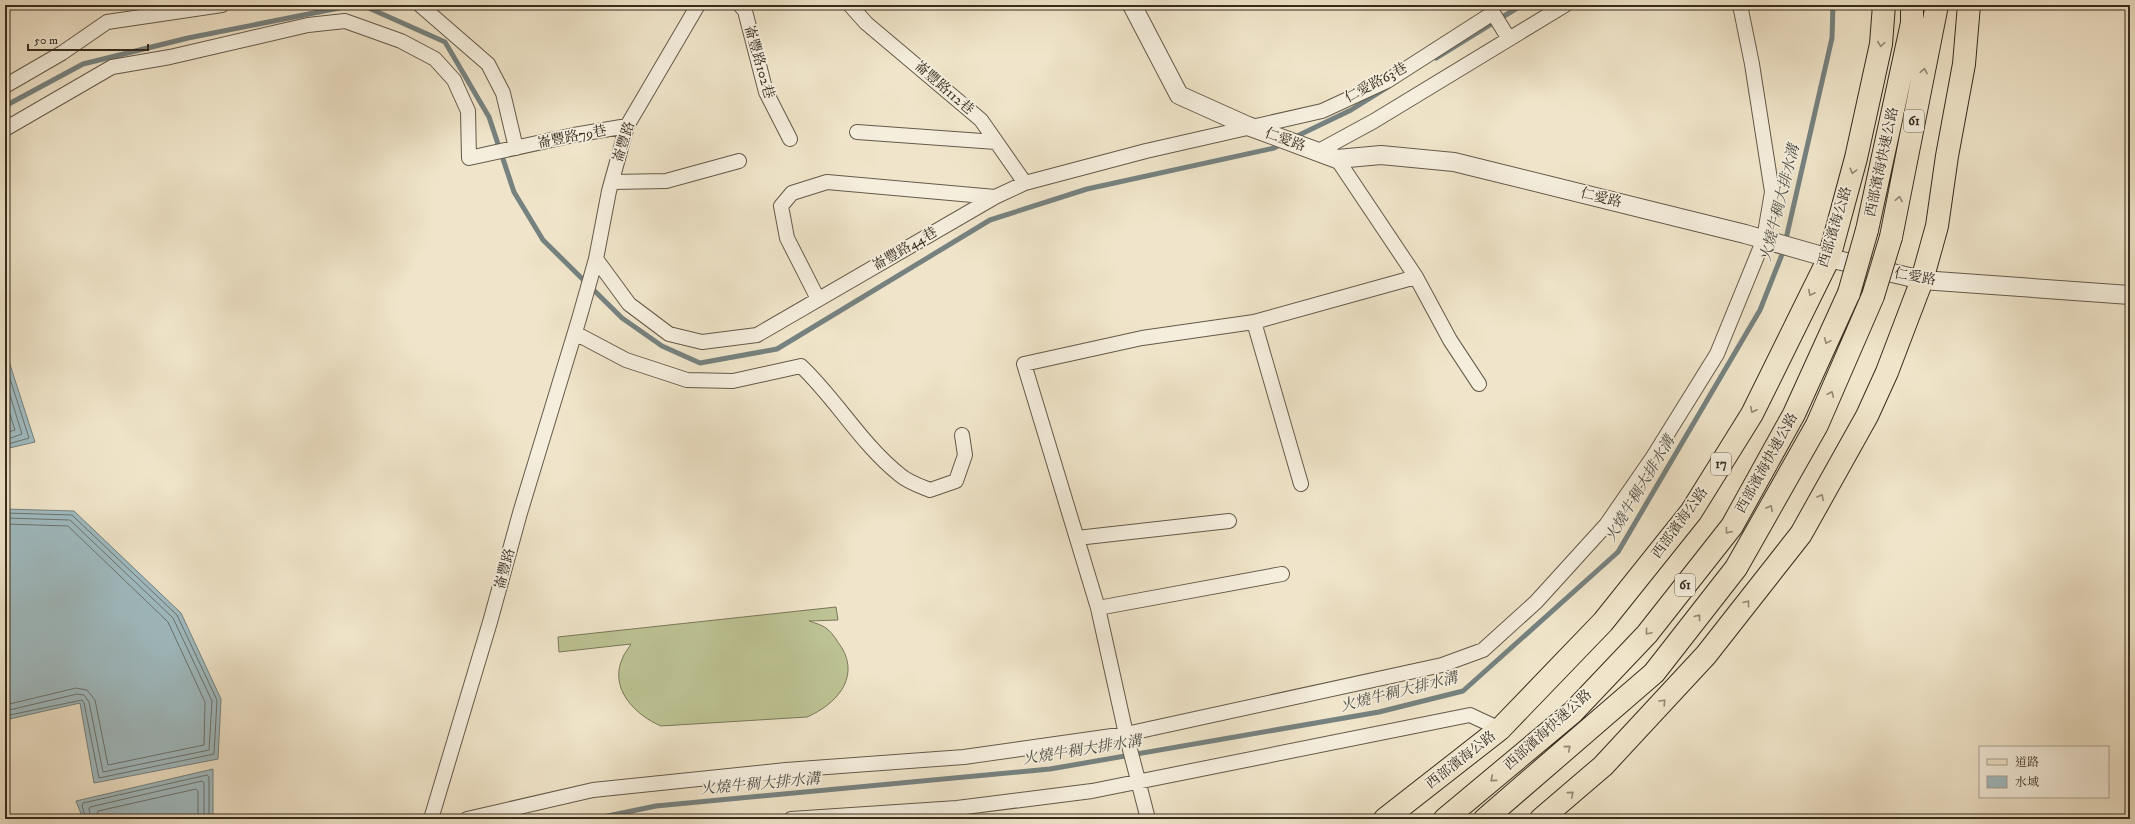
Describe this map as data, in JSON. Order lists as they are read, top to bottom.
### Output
{
  "streets": {
    "main road": [
      "61",
      "西部濱海快速公路",
      "西部濱海公路",
      "17"
    ],
    "street": [
      "崙豐路102巷",
      "仁愛路63巷",
      "崙豐路112巷",
      "崙豐路79巷",
      "仁愛路",
      "崙豐路",
      "崙豐路44巷"
    ]
  },
  "crossings": [
    ["仁愛路63巷", "仁愛路"],
    ["仁愛路63巷", "崙豐路44巷"],
    ["崙豐路112巷", "崙豐路44巷"],
    ["崙豐路79巷", "崙豐路"],
    ["仁愛路", "西部濱海公路"],
    ["仁愛路", "崙豐路44巷"],
    ["崙豐路", "崙豐路44巷"]
  ],
  "water": ["火燒牛稠大排水溝"],
  "legend": ["道路", "水域"],
  "scale_bar": "50 m"
}
